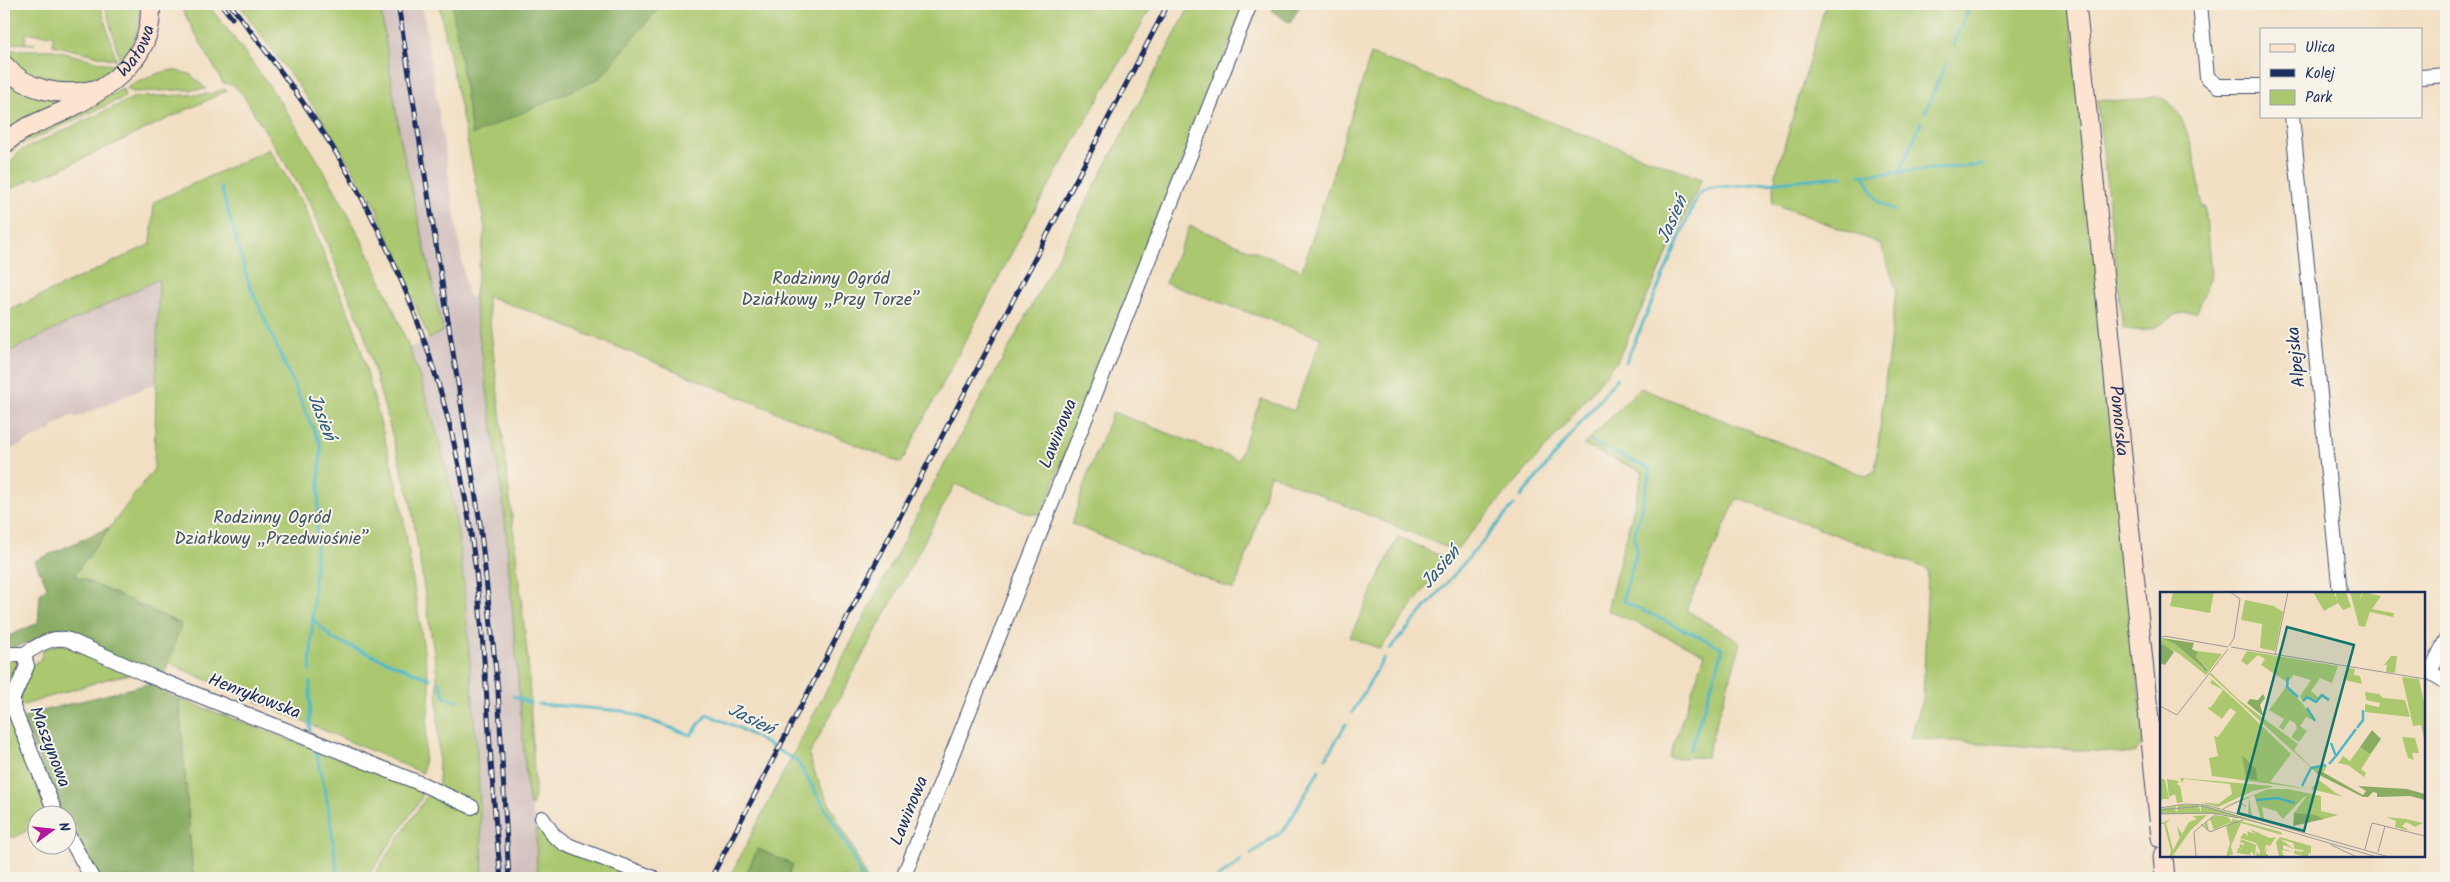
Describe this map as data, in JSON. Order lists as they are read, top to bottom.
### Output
{
  "streets": {
    "street": [
      "Wałowa",
      "Alpejska",
      "Pomorska",
      "Lawinowa",
      "Henrykowska",
      "Maszynowa"
    ]
  },
  "crossings": [
    ["Henrykowska", "Maszynowa"]
  ],
  "water": ["Jasień"],
  "parks": ["Rodzinny Ogród Działkowy „Przy Torze”", "Rodzinny Ogród Działkowy „Przedwiośnie”"],
  "legend": ["Ulica", "Kolej", "Park"],
  "north": "right"
}
